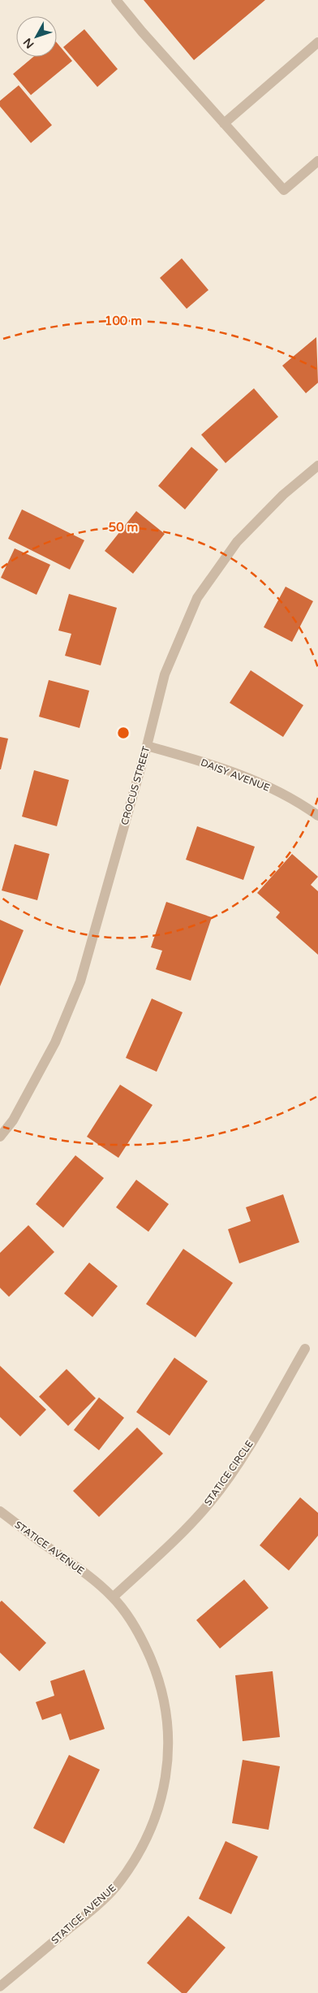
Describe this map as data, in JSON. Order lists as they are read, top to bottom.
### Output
{
  "streets": {
    "street": [
      "DAISY AVENUE",
      "CROCUS STREET",
      "STATICE CIRCLE",
      "STATICE AVENUE"
    ]
  },
  "crossings": [
    ["DAISY AVENUE", "CROCUS STREET"],
    ["STATICE CIRCLE", "STATICE AVENUE"]
  ],
  "north": "bottom left",
  "rings": ["100 m", "50 m"]
}
